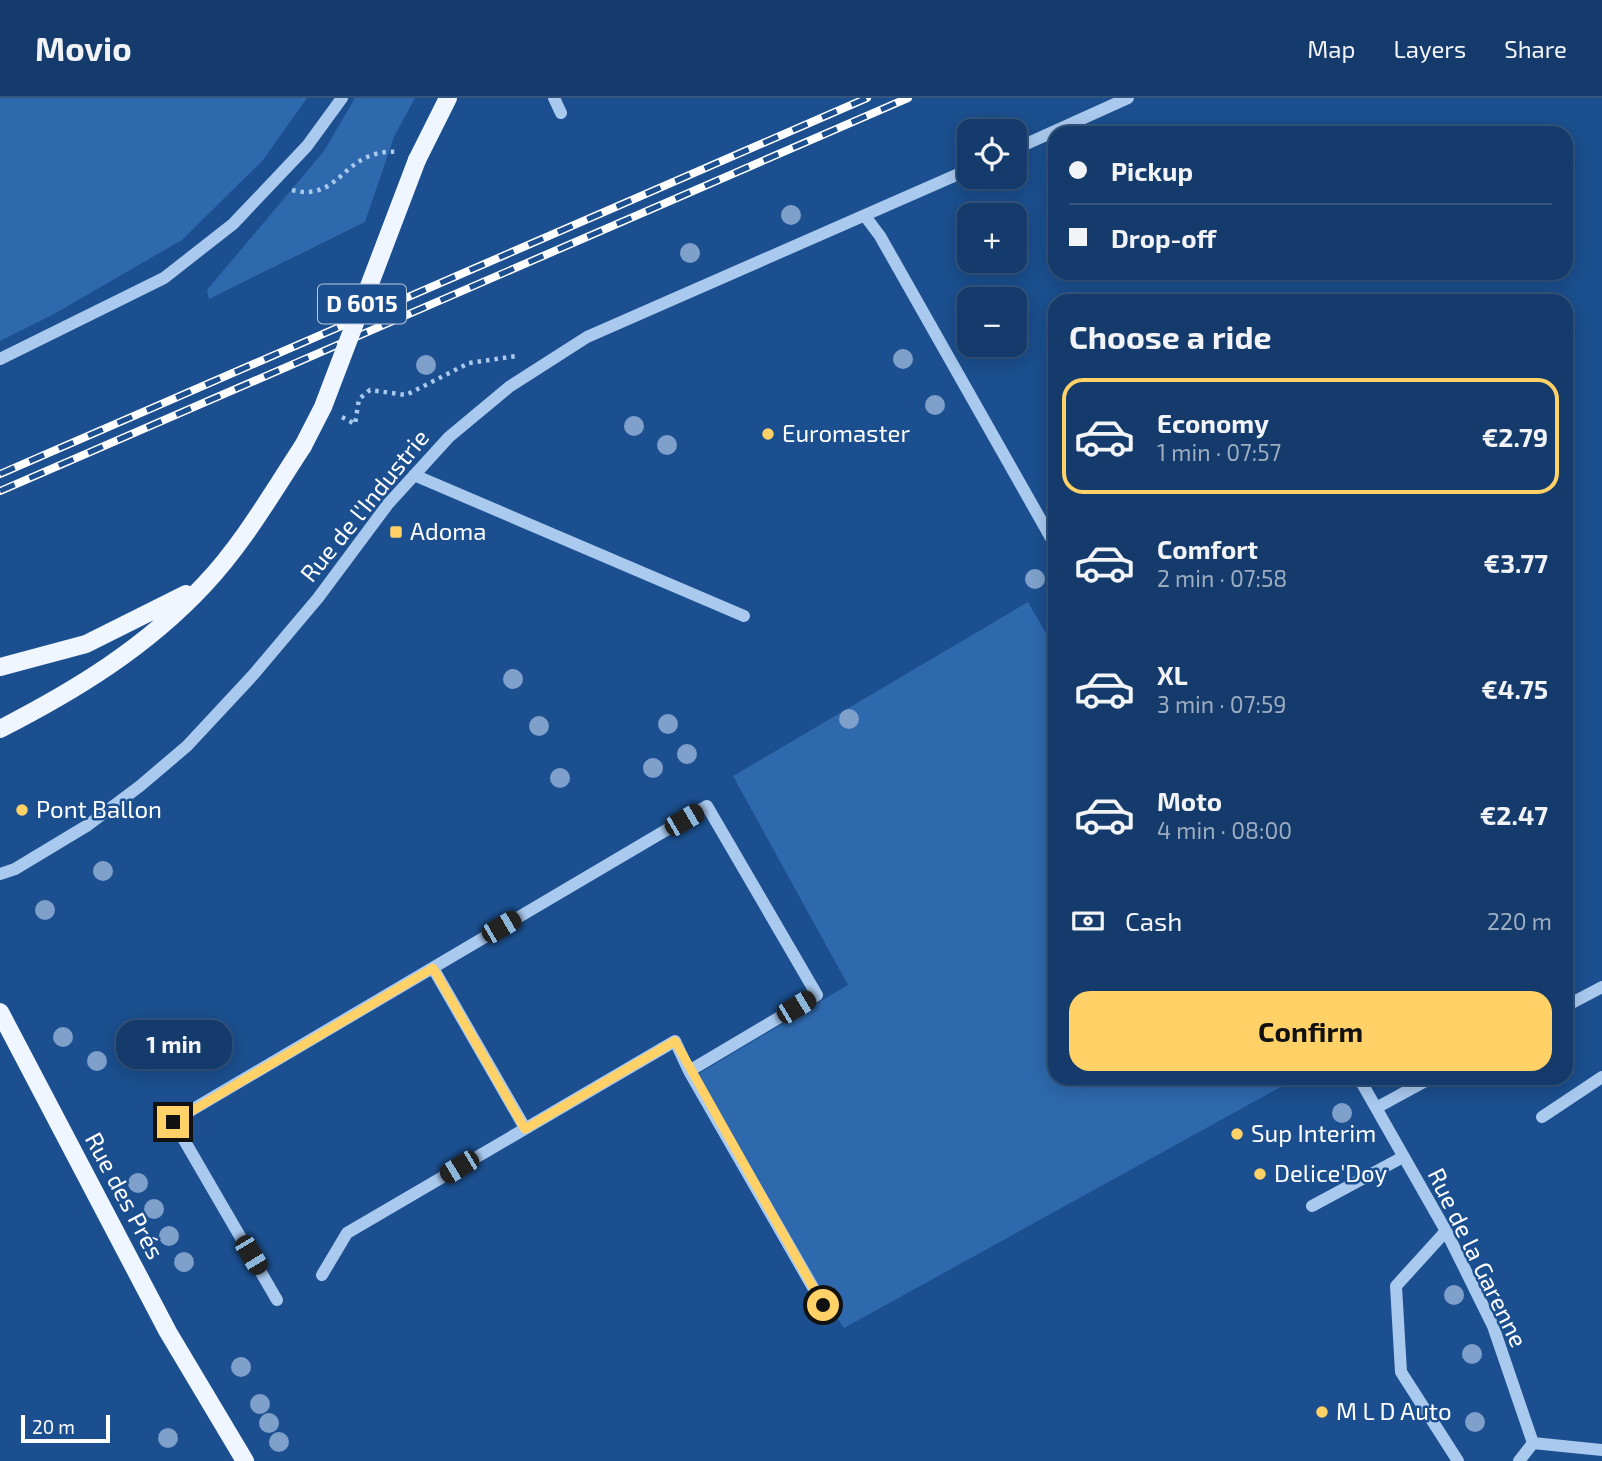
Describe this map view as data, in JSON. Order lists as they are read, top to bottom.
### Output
{
  "streets": {
    "main road": ["D 6015", "Rue des Prés"],
    "street": ["Rue de l'Industrie", "Rue de la Garenne"]
  },
  "places": {
    "other": [
      "Euromaster",
      "Pont Ballon",
      "Sup Interim",
      "Delice'Doy",
      "M L D Auto"
    ],
    "transit": ["Adoma"]
  },
  "scale_bar": "20 m",
  "page": {
    "header": "Movio",
    "nav": ["Map", "Layers", "Share"],
    "map_buttons": ["+", "−"],
    "banner": ["Pickup", "Drop-off"],
    "heading": "Choose a ride",
    "list": [
      {
        "name": "Economy",
        "note": "1 min · 07:57",
        "value": "€2.79"
      },
      {
        "name": "Comfort",
        "note": "2 min · 07:58",
        "value": "€3.77"
      },
      {
        "name": "XL",
        "note": "3 min · 07:59",
        "value": "€4.75"
      },
      {
        "name": "Moto",
        "note": "4 min · 08:00",
        "value": "€2.47"
      }
    ],
    "pay": ["Cash", "220 m"],
    "buttons": "Confirm",
    "bubble": "1 min",
    "scale": "20 m"
  }
}
